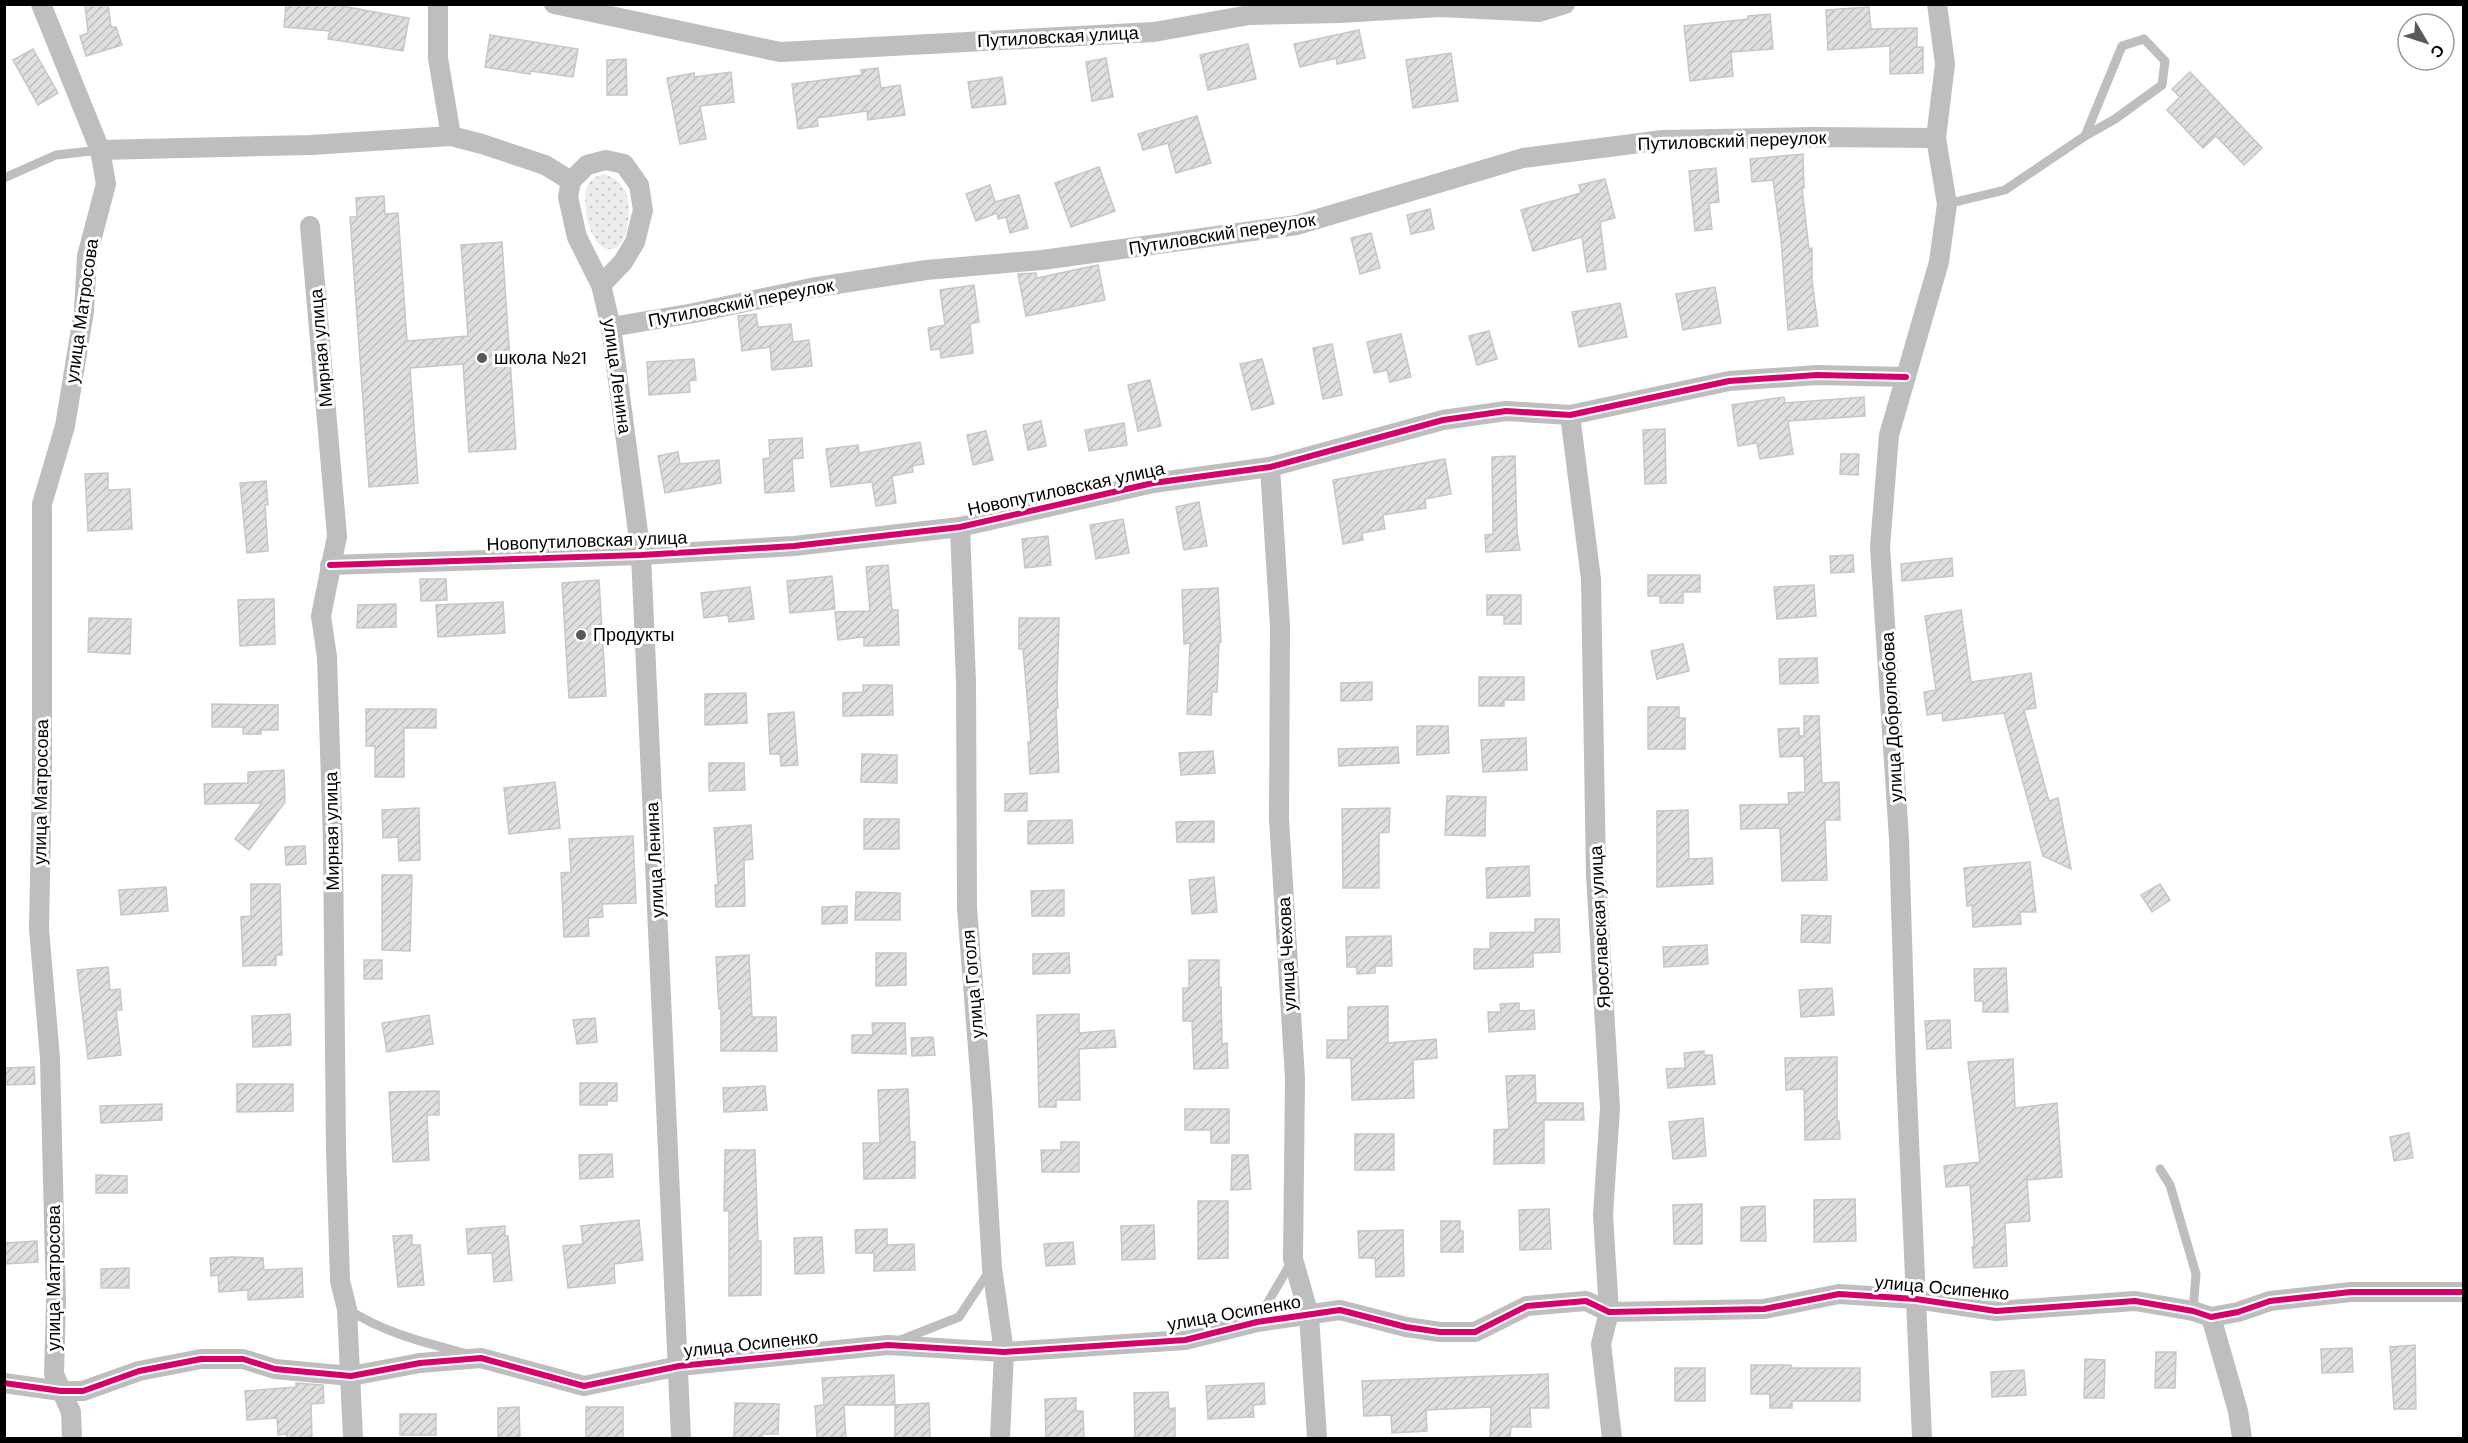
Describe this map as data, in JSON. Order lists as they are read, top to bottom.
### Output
{
  "streets": {
    "street": [
      "Путиловская улица",
      "Путиловский переулок",
      "улица Матросова",
      "Мирная улица",
      "улица Ленина",
      "Новопутиловская улица",
      "улица Добролюбова",
      "Ярославская улица",
      "улица Чехова",
      "улица Гоголя",
      "улица Осипенко"
    ]
  },
  "crossings": [
    ["Путиловский переулок", "улица Ленина"],
    ["Путиловский переулок", "улица Добролюбова"],
    ["улица Матросова", "улица Осипенко"],
    ["Мирная улица", "Новопутиловская улица"],
    ["Мирная улица", "улица Осипенко"],
    ["улица Ленина", "Новопутиловская улица"],
    ["улица Ленина", "улица Осипенко"],
    ["Новопутиловская улица", "улица Добролюбова"],
    ["Новопутиловская улица", "Ярославская улица"],
    ["Новопутиловская улица", "улица Чехова"],
    ["Новопутиловская улица", "улица Гоголя"],
    ["улица Добролюбова", "улица Осипенко"],
    ["Ярославская улица", "улица Осипенко"],
    ["улица Чехова", "улица Осипенко"],
    ["улица Гоголя", "улица Осипенко"]
  ],
  "places": ["школа №21", "Продукты"],
  "north": "bottom right"
}
